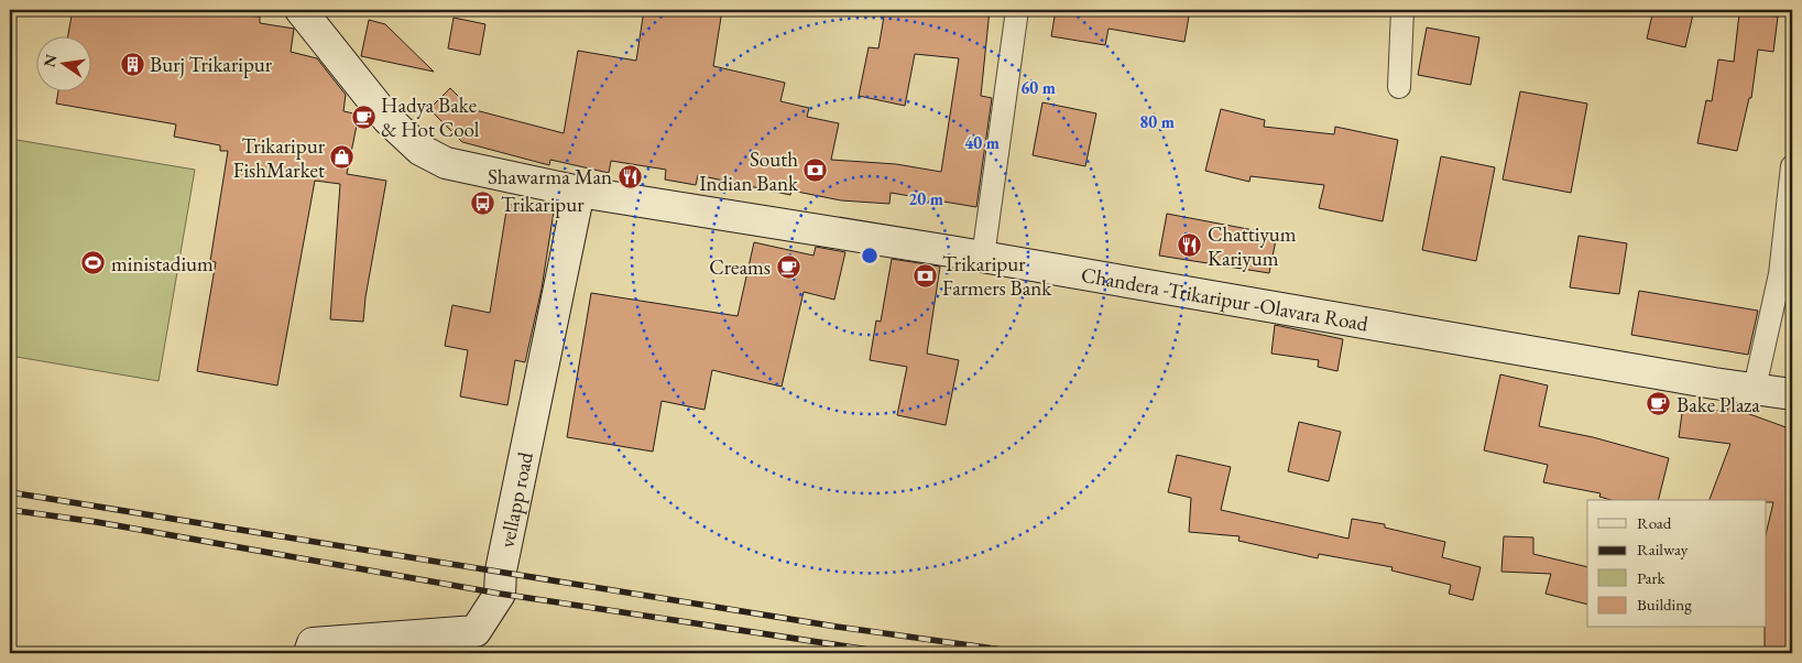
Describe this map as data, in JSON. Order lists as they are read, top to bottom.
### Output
{
  "streets": {
    "main road": ["Chandera -Trikaripur -Olavara Road", "vellapp road"]
  },
  "crossings": [
    ["Chandera -Trikaripur -Olavara Road", "vellapp road"]
  ],
  "places": {
    "building": ["Burj Trikaripur"],
    "cafe": ["Hadya Bake & Hot Cool", "Creams", "Bake Plaza"],
    "shop": ["Trikaripur FishMarket"],
    "bank": ["South Indian Bank", "Trikaripur Farmers Bank"],
    "restaurant": ["Shawarma Man", "Chattiyum Kariyum"],
    "bus stop": ["Trikaripur"],
    "sports": ["ministadium"]
  },
  "legend": [
    "Road",
    "Railway",
    "Park",
    "Building"
  ],
  "north": "left",
  "rings": [
    "60 m",
    "80 m",
    "40 m",
    "20 m"
  ]
}
